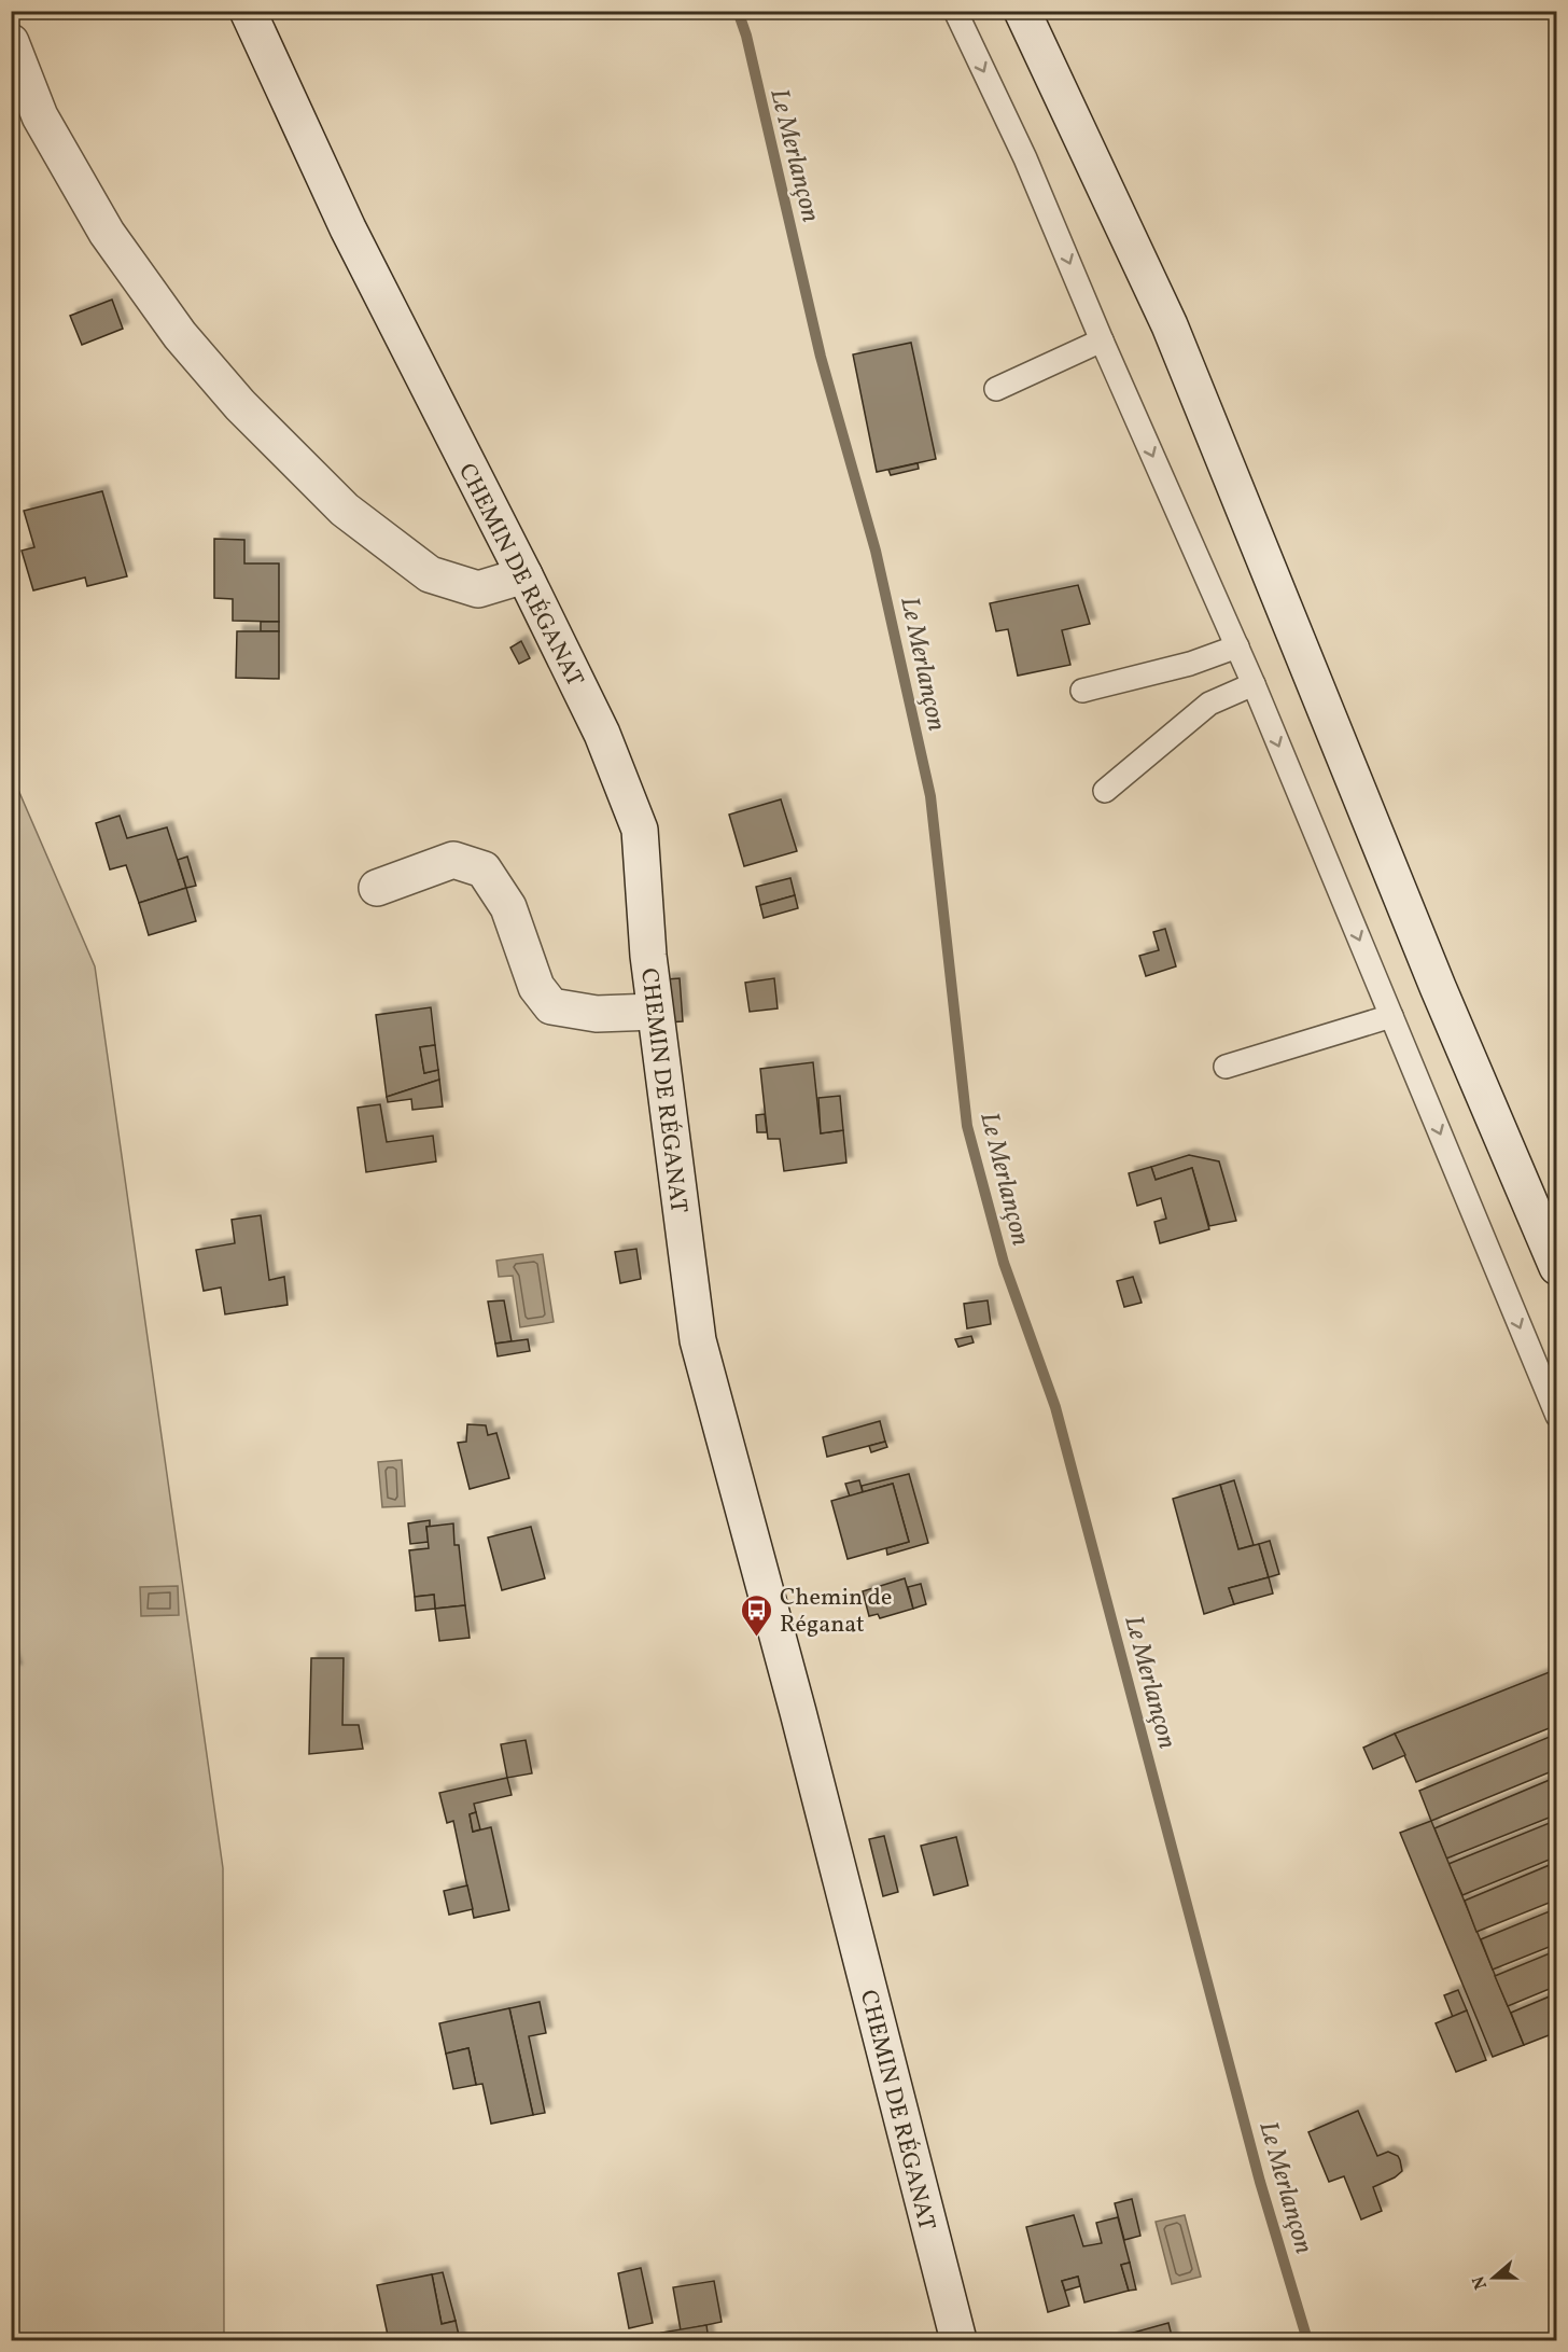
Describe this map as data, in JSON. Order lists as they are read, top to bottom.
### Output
{
  "streets": {
    "street": ["CHEMIN DE RÉGANAT"]
  },
  "water": ["Le Merlançon"],
  "places": {
    "bus stop": ["Chemin de Réganat"]
  },
  "north": "left"
}
